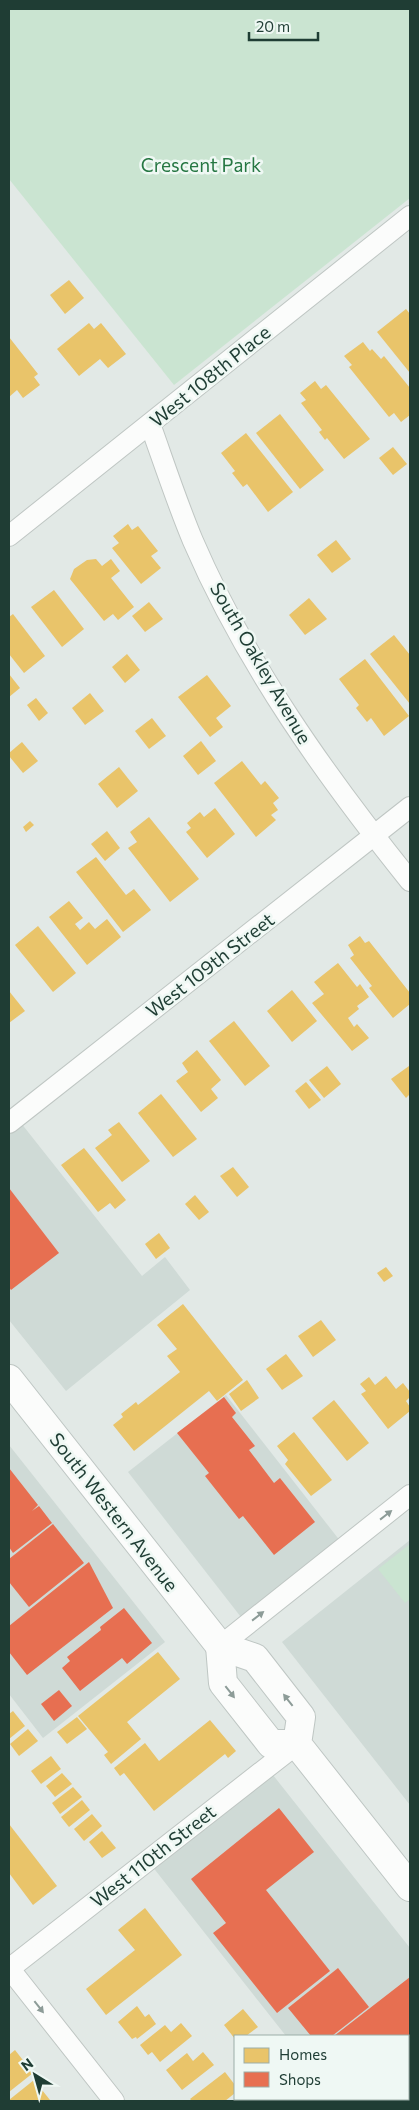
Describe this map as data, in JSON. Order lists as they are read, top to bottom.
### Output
{
  "streets": {
    "main road": ["South Western Avenue"],
    "street": [
      "West 108th Place",
      "South Oakley Avenue",
      "West 109th Street",
      "West 110th Street"
    ]
  },
  "crossings": [
    ["West 108th Place", "South Oakley Avenue"],
    ["South Oakley Avenue", "West 109th Street"]
  ],
  "parks": ["Crescent Park"],
  "legend": ["Homes", "Shops"],
  "scale_bar": "20 m",
  "north": "top left"
}
